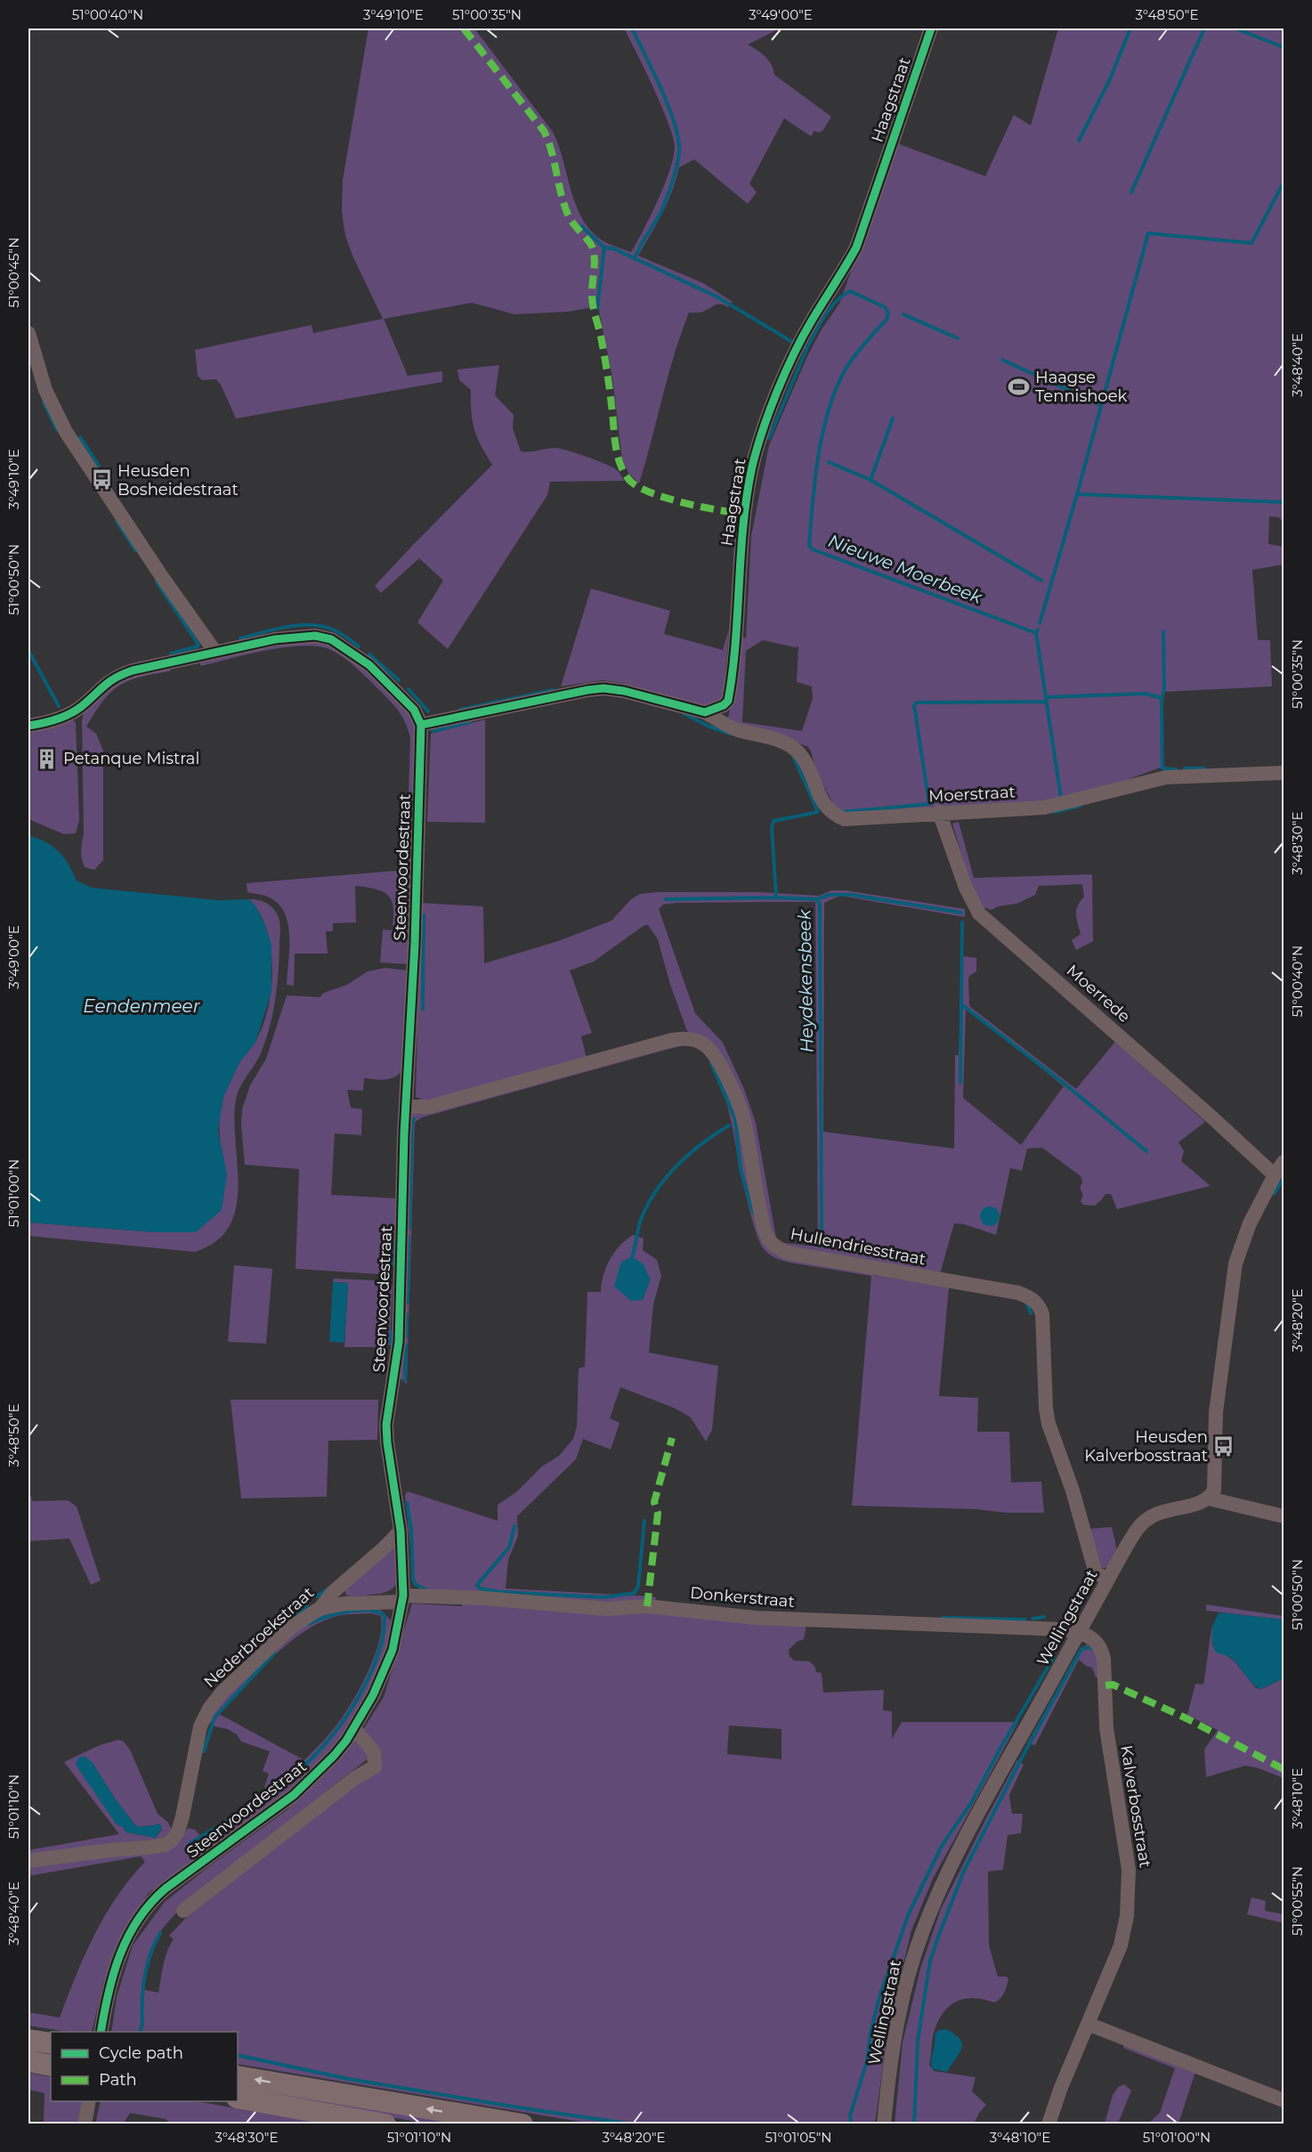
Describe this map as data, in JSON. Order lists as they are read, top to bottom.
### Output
{
  "streets": {
    "street": [
      "Haagstraat",
      "Moerstraat",
      "Steenvoordestraat",
      "Moerrede",
      "Hullendriesstraat",
      "Donkerstraat",
      "Wellingstraat",
      "Nederbroekstraat",
      "Kalverbosstraat"
    ]
  },
  "crossings": [
    ["Haagstraat", "Moerstraat"],
    ["Moerstraat", "Moerrede"],
    ["Steenvoordestraat", "Hullendriesstraat"],
    ["Steenvoordestraat", "Donkerstraat"],
    ["Steenvoordestraat", "Nederbroekstraat"],
    ["Hullendriesstraat", "Wellingstraat"],
    ["Donkerstraat", "Wellingstraat"],
    ["Donkerstraat", "Nederbroekstraat"],
    ["Donkerstraat", "Kalverbosstraat"],
    ["Wellingstraat", "Kalverbosstraat"]
  ],
  "water": ["Nieuwe Moerbeek", "Heydekensbeek", "Eendenmeer"],
  "places": {
    "sports": ["Haagse Tennishoek"],
    "bus stop": ["Heusden Bosheidestraat", "Heusden Kalverbosstraat"],
    "building": ["Petanque Mistral"]
  },
  "legend": ["Cycle path", "Path"],
  "coordinates": [
    "51°00'40\"N",
    "3°49'10\"E",
    "51°00'35\"N",
    "3°49'00\"E",
    "3°48'50\"E",
    "51°00'45\"N",
    "3°48'40\"E",
    "51°00'50\"N",
    "3°48'30\"E",
    "51°01'00\"N",
    "3°48'20\"E",
    "3°48'10\"E",
    "51°01'10\"N",
    "51°00'55\"N",
    "51°01'05\"N"
  ]
}
